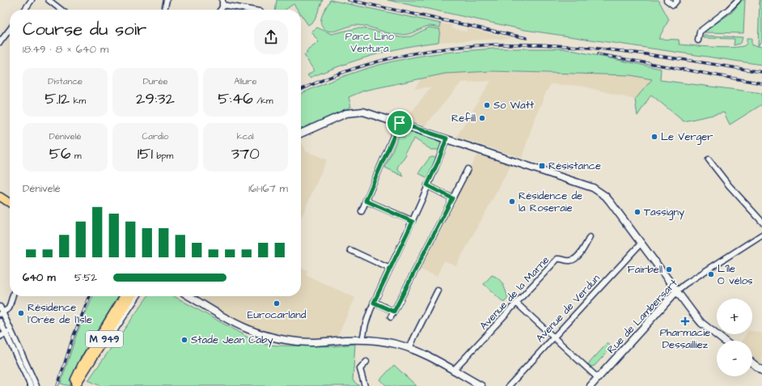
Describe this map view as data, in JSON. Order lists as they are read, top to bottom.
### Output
{
  "streets": {
    "main road": ["Rue de Lambersart", "M 949"],
    "street": ["Avenue de la Marne", "Avenue de Verdun"]
  },
  "parks": ["Parc Lino Ventura"],
  "places": {
    "other": [
      "So Watt",
      "Refill",
      "Le Verger",
      "Résidence de la Roseraie",
      "Tassigny",
      "Fairbell",
      "L'île O vélos",
      "Eurocarland",
      "Résidence l'Orée de l'Isle",
      "Stade Jean Caby"
    ],
    "transit": ["Résistance"],
    "health": ["Pharmacie Dessailliez"]
  },
  "page": {
    "heading": ["Course du soir", "18:49 · 8 × 640 m"],
    "stats": [
      ["Distance", "5.12 km"],
      ["Durée", "29:32"],
      ["Allure", "5:46 /km"],
      ["Dénivelé", "56 m"],
      ["Cardio", "151 bpm"],
      ["kcal", "370"]
    ],
    "chart": ["Dénivelé", "161–167 m"],
    "list": [
      {
        "name": "640 m",
        "note": "5:52"
      }
    ],
    "map_buttons": ["+", "−"]
  }
}
